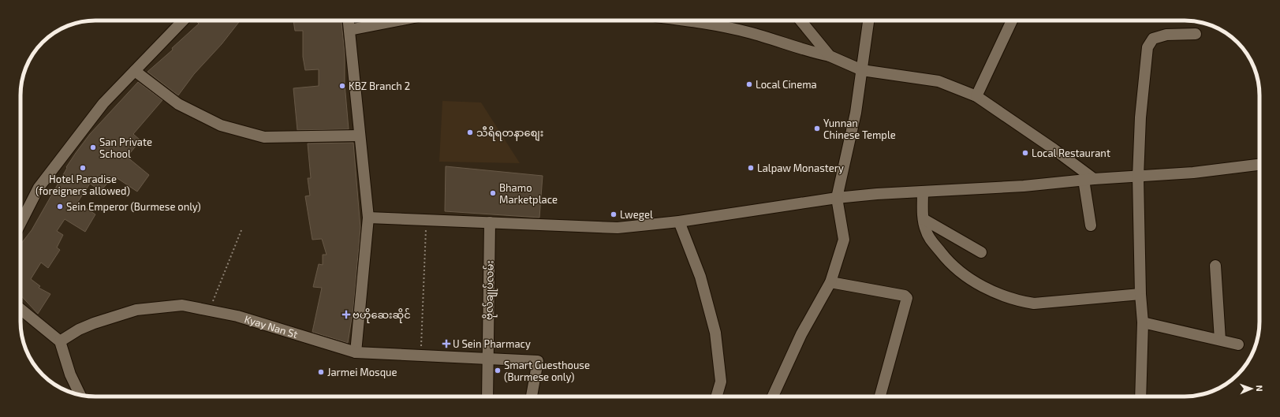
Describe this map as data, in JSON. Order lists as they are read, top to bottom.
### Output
{
  "streets": {
    "street": ["ဗိုလ်ချုပ်လမ်း", "Kyay Nan St"]
  },
  "crossings": [
    ["ဗိုလ်ချုပ်လမ်း", "Kyay Nan St"]
  ],
  "places": {
    "other": [
      "Local Cinema",
      "KBZ Branch 2",
      "Yunnan Chinese Temple",
      "သီရိရတနာစျေး",
      "San Private School",
      "Local Restaurant",
      "Hotel Paradise (foreigners allowed)",
      "Lalpaw Monastery",
      "Bhamo Marketplace",
      "Sein Emperor (Burmese only)",
      "Lwegel",
      "Smart Guesthouse (Burmese only)",
      "Jarmei Mosque"
    ],
    "health": ["ဗဟိုဆေးဆိုင်", "U Sein Pharmacy"]
  },
  "north": "right"
}
